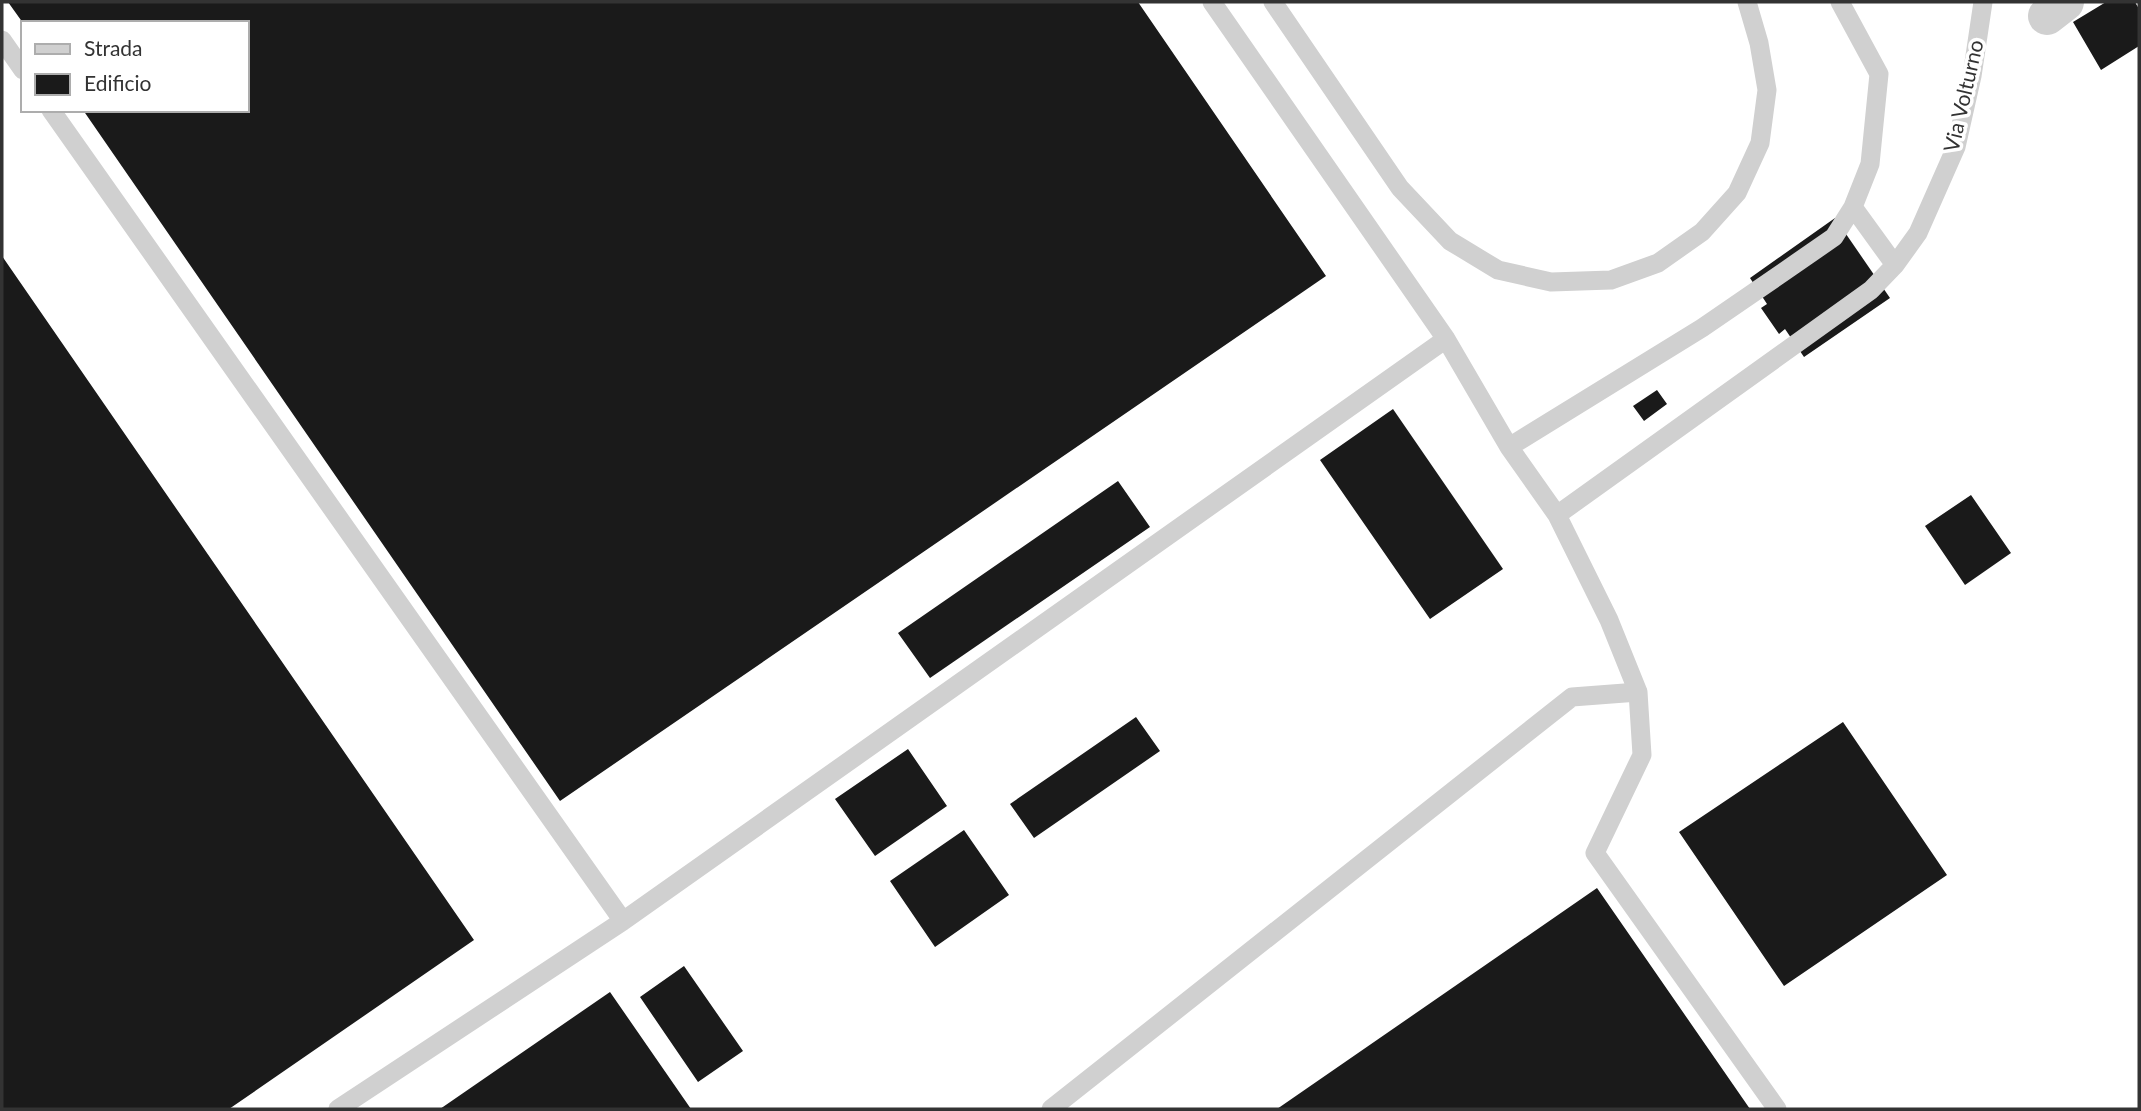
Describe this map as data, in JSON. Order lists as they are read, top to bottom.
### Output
{
  "streets": {
    "lane": ["Via Volturno"]
  },
  "legend": ["Strada", "Edificio"]
}
